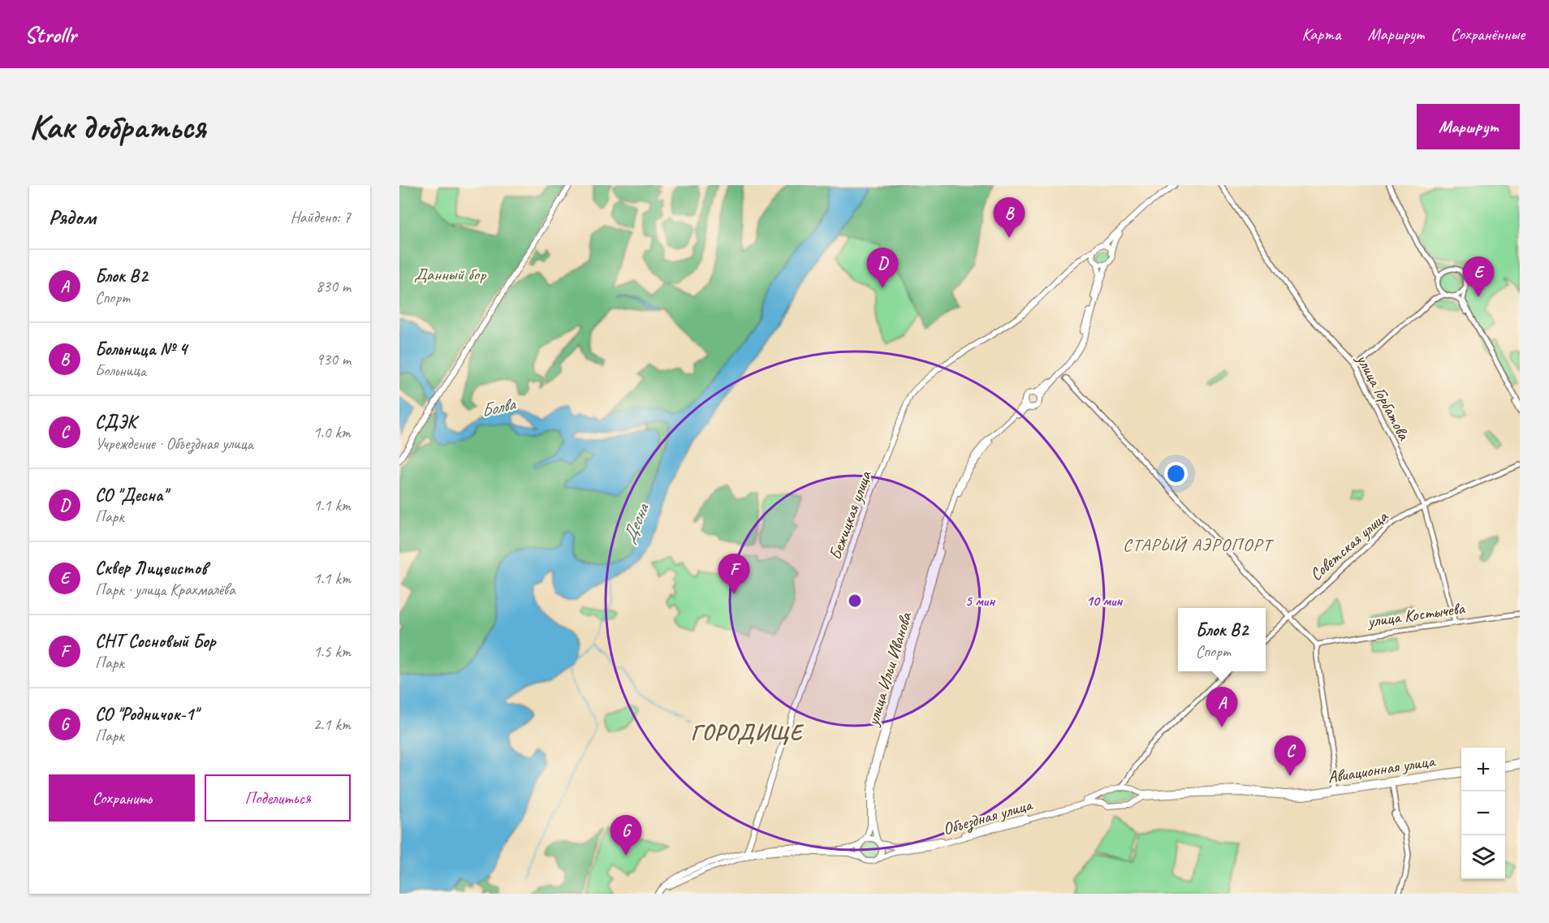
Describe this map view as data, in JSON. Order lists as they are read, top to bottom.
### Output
{
  "streets": {
    "main road": [
      "улица Горбатова",
      "Бежицкая улица",
      "Советская улица",
      "улица Костычева",
      "улица Ильи Иванова",
      "Авиационная улица",
      "Объездная улица"
    ]
  },
  "crossings": [
    ["улица Горбатова", "Советская улица"],
    ["улица Горбатова", "улица Костычева"],
    ["улица Ильи Иванова", "Объездная улица"],
    ["Авиационная улица", "Объездная улица"]
  ],
  "districts": ["СТАРЫЙ АЭРОПОРТ", "ГОРОДИЩЕ"],
  "water": ["Болва", "Десна"],
  "parks": ["Данный бор"],
  "page": {
    "header": "Strollr",
    "nav": ["Карта", "Маршрут", "Сохранённые"],
    "buttons": [
      "Маршрут",
      ["Сохранить", "Поделиться"]
    ],
    "title": "Как добраться",
    "heading": ["Рядом", "Найдено: 7"],
    "pins": [
      "B",
      "D",
      "E",
      "F",
      "A",
      "C",
      "G"
    ],
    "list": [
      {
        "mark": "A",
        "name": "Блок В2",
        "note": "Спорт",
        "value": "830 m"
      },
      {
        "mark": "B",
        "name": "Больница № 4",
        "note": "Больница",
        "value": "930 m"
      },
      {
        "mark": "C",
        "name": "СДЭК",
        "note": "Учреждение · Объездная улица",
        "value": "1.0 km"
      },
      {
        "mark": "D",
        "name": "СО \"Десна\"",
        "note": "Парк",
        "value": "1.1 km"
      },
      {
        "mark": "E",
        "name": "Сквер Лицеистов",
        "note": "Парк · улица Крахмалёва",
        "value": "1.1 km"
      },
      {
        "mark": "F",
        "name": "СНТ Сосновый Бор",
        "note": "Парк",
        "value": "1.5 km"
      },
      {
        "mark": "G",
        "name": "СО \"Родничок-1\"",
        "note": "Парк",
        "value": "2.1 km"
      }
    ],
    "popup": ["Блок В2", "Спорт"],
    "map_buttons": ["+", "−"]
  },
  "rings": ["5 мин", "10 мин"]
}
